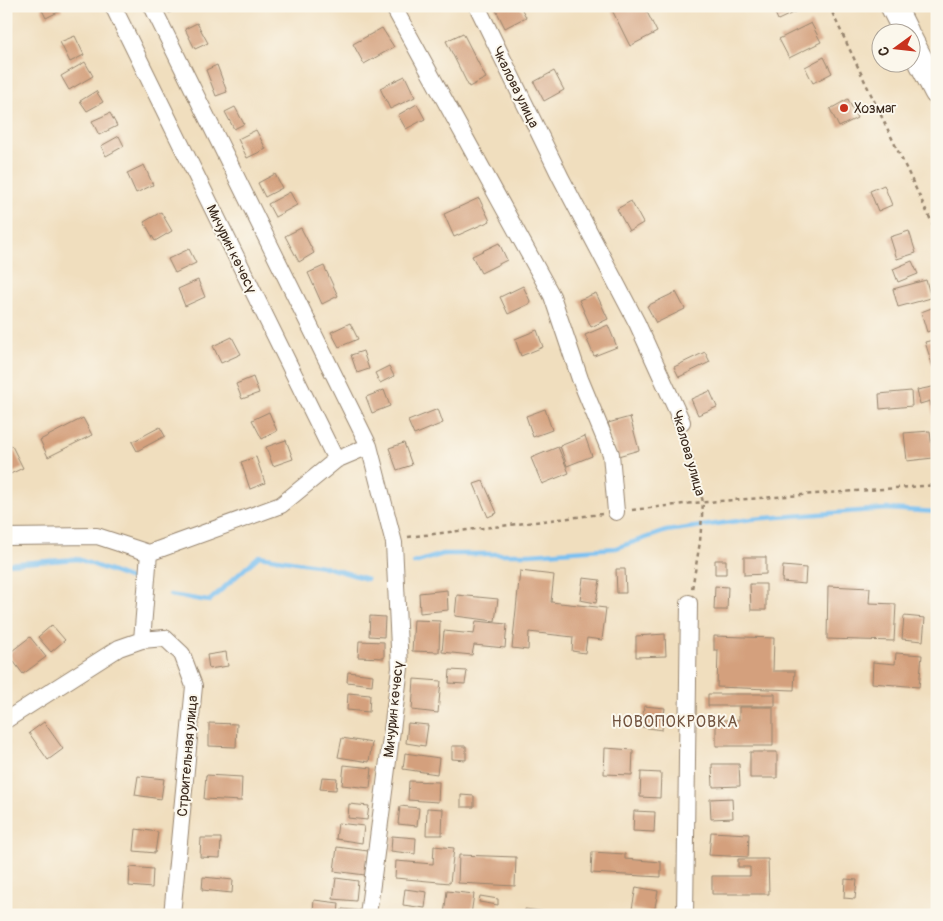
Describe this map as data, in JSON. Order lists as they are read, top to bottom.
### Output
{
  "streets": {
    "street": ["Чкалова улица", "Мичурин көчөсү", "Строительная улица"]
  },
  "districts": ["НОВОПОКРОВКА"],
  "places": ["Хозмаг"],
  "north": "left"
}
